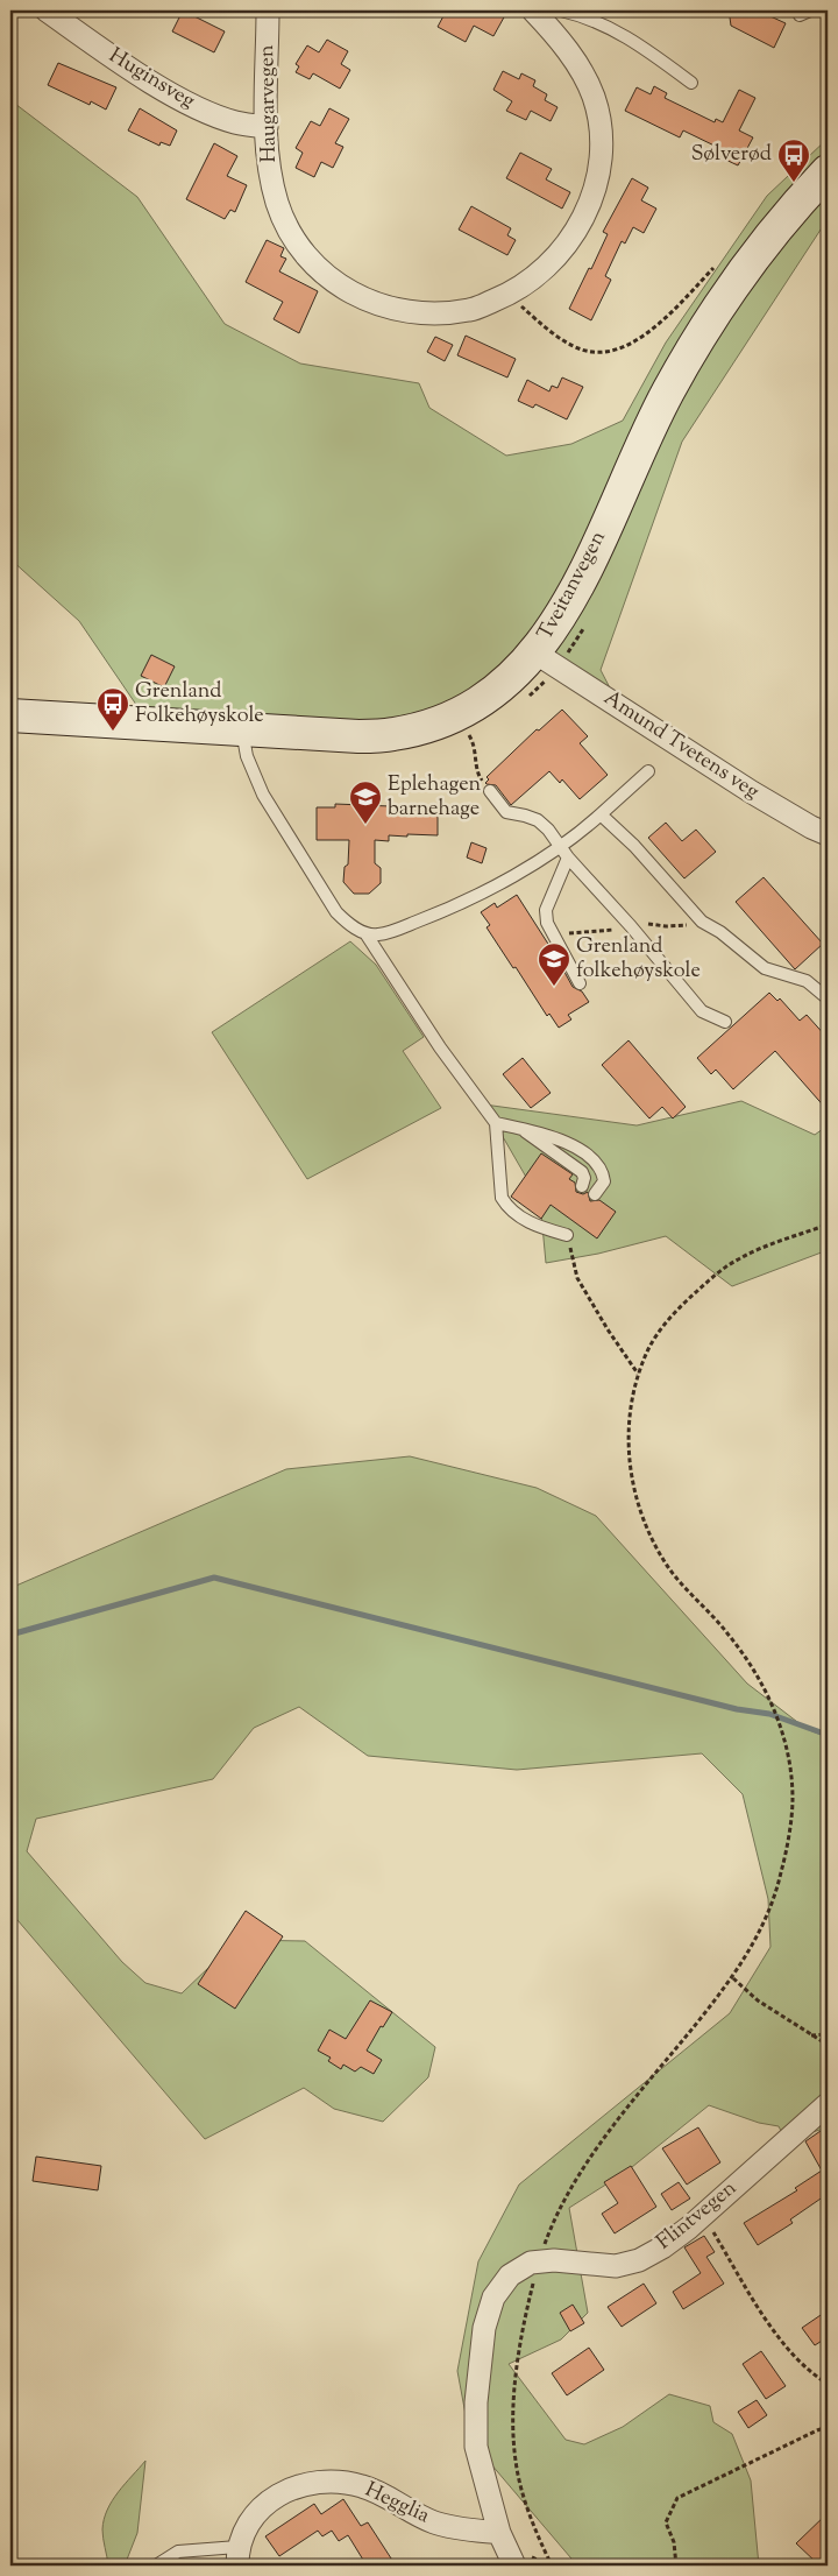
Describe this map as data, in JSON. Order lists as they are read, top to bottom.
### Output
{
  "streets": {
    "main road": ["Tveitanvegen"],
    "street": [
      "Huginsveg",
      "Haugarvegen",
      "Amund Tvetens veg",
      "Flintvegen",
      "Hegglia"
    ]
  },
  "crossings": [
    ["Huginsveg", "Haugarvegen"],
    ["Tveitanvegen", "Amund Tvetens veg"],
    ["Flintvegen", "Hegglia"]
  ],
  "places": {
    "bus stop": ["Sølverød", "Grenland Folkehøyskole"],
    "school or university": ["Eplehagen barnehage", "Grenland folkehøyskole"]
  }
}
